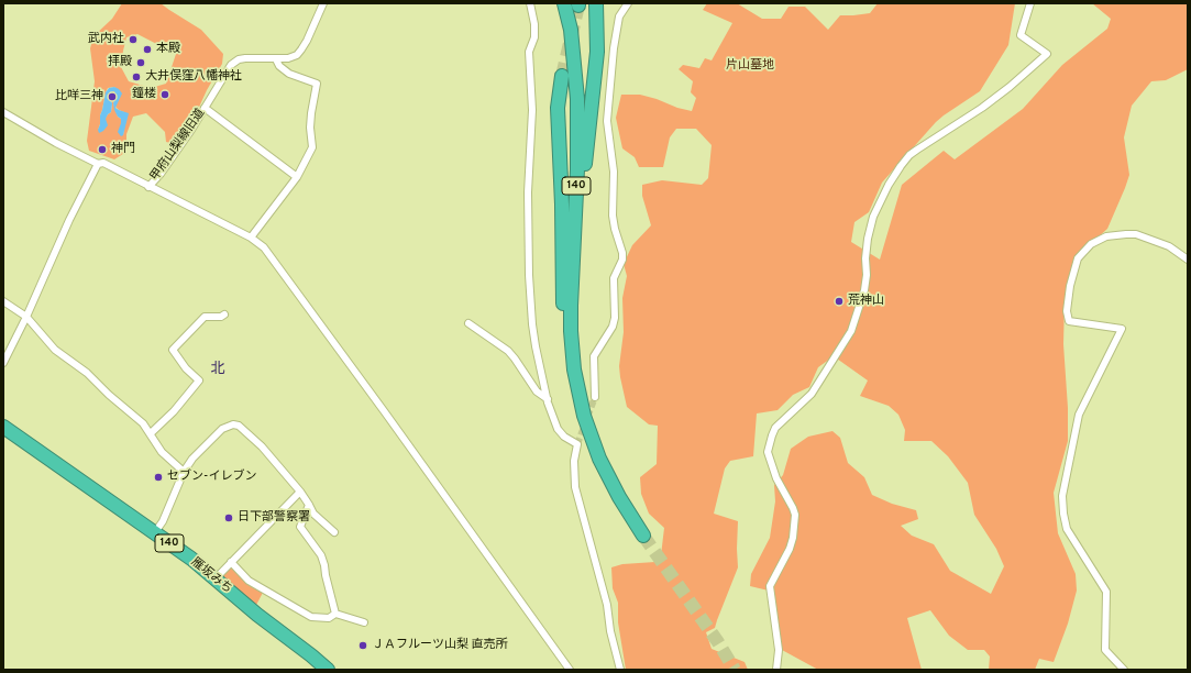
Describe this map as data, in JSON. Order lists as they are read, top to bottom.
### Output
{
  "streets": {
    "highway": ["140", "雁坂みち"],
    "street": ["甲府山梨線旧道"]
  },
  "districts": ["北"],
  "parks": ["片山墓地"],
  "places": [
    "武内社",
    "本殿",
    "拝殿",
    "大井俣窪八幡神社",
    "鐘楼",
    "比咩三神",
    "神門",
    "荒神山",
    "セブン-イレブン",
    "日下部警察署",
    "ＪＡフルーツ山梨 直売所"
  ]
}
